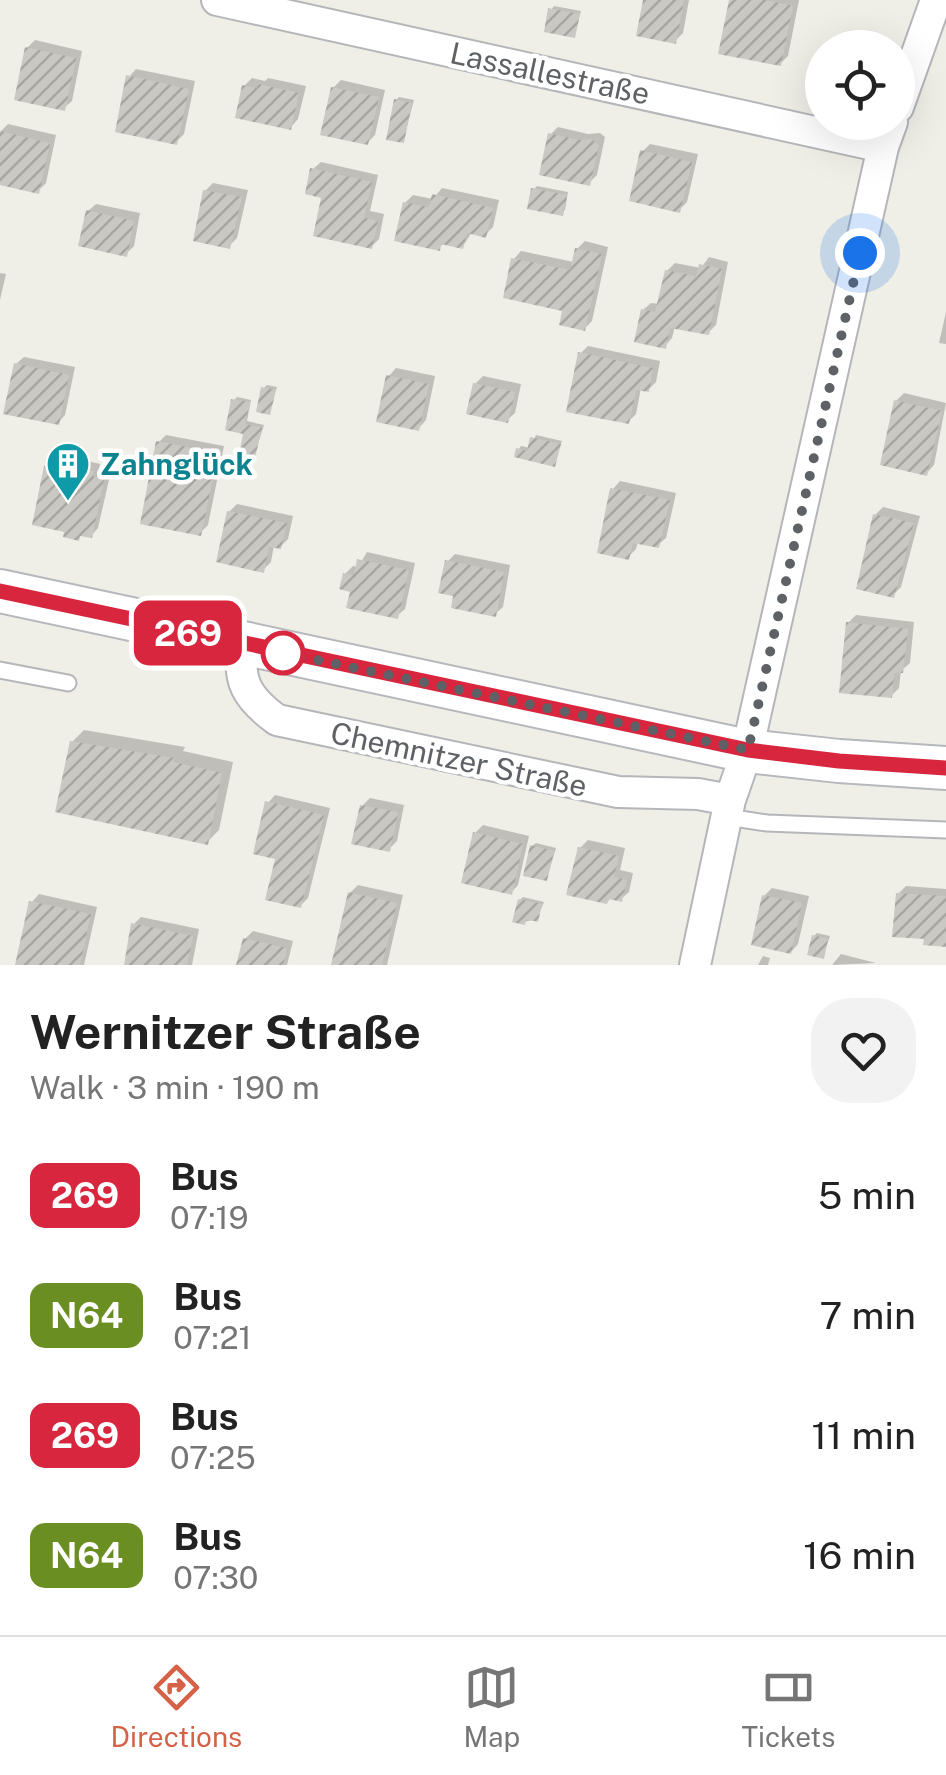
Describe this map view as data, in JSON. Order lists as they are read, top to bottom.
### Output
{
  "streets": {
    "street": ["Lassallestraße", "Chemnitzer Straße"]
  },
  "places": {
    "building": ["Zahnglück"]
  },
  "lines": ["bus line 269"],
  "page": {
    "on_map": "269",
    "heading": ["Wernitzer Straße", "Walk · 3 min · 190 m"],
    "list": [
      {
        "mark": "269",
        "name": "Bus",
        "note": "07:19",
        "value": "5 min"
      },
      {
        "mark": "N64",
        "name": "Bus",
        "note": "07:21",
        "value": "7 min"
      },
      {
        "mark": "269",
        "name": "Bus",
        "note": "07:25",
        "value": "11 min"
      },
      {
        "mark": "N64",
        "name": "Bus",
        "note": "07:30",
        "value": "16 min"
      }
    ],
    "tabs": ["Directions", "Map", "Tickets"]
  }
}
